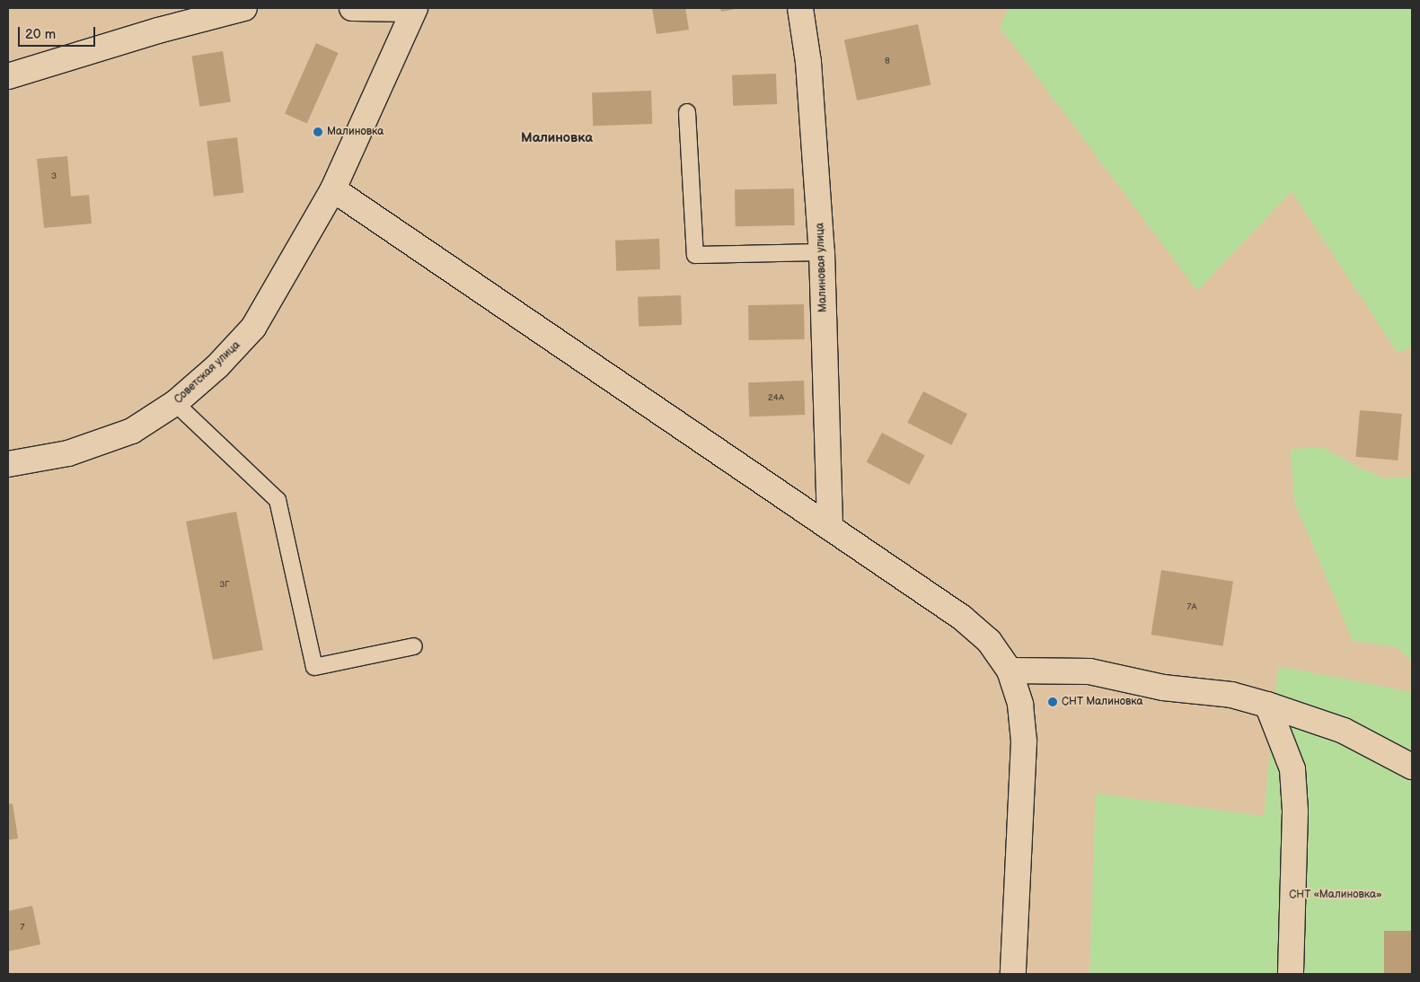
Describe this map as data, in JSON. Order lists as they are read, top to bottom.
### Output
{
  "streets": {
    "street": ["Малиновая улица", "Советская улица"]
  },
  "districts": ["Малиновка"],
  "parks": ["СНТ «Малиновка»"],
  "places": ["Малиновка", "СНТ Малиновка"],
  "house_numbers": [
    "8",
    "3",
    "24А",
    "3Г",
    "7А",
    "7"
  ],
  "scale_bar": "20 m"
}
